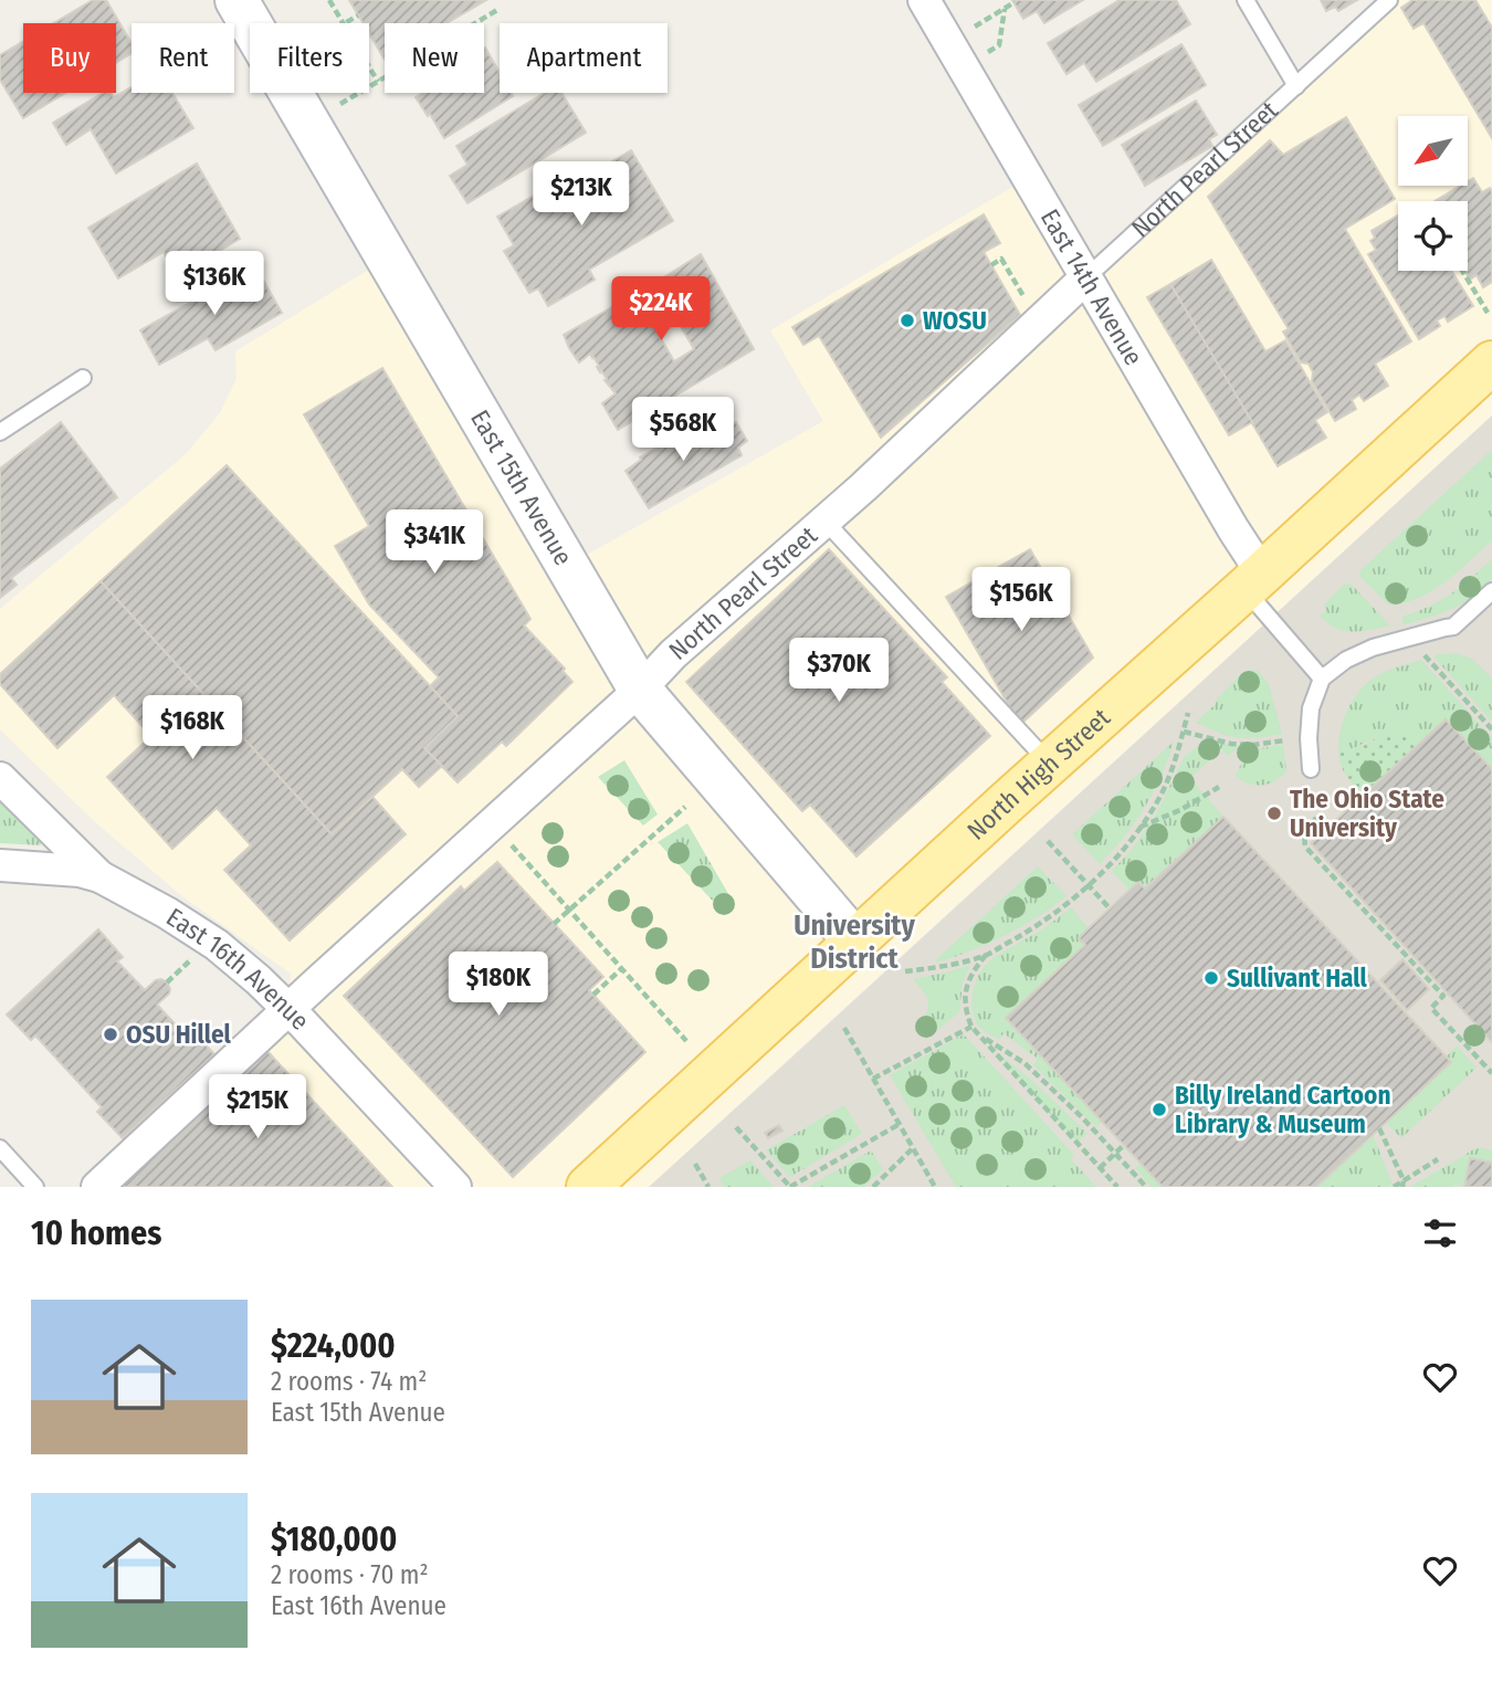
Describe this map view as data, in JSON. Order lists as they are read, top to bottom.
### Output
{
  "streets": {
    "main road": ["North High Street"],
    "street": [
      "North Pearl Street",
      "East 14th Avenue",
      "East 15th Avenue",
      "East 16th Avenue"
    ]
  },
  "crossings": [
    ["North Pearl Street", "East 14th Avenue"],
    ["North Pearl Street", "East 15th Avenue"],
    ["North Pearl Street", "East 16th Avenue"],
    ["East 14th Avenue", "North High Street"],
    ["East 15th Avenue", "North High Street"]
  ],
  "districts": ["University District"],
  "places": [
    "WOSU",
    "The Ohio State University",
    "Sullivant Hall",
    "OSU Hillel",
    "Billy Ireland Cartoon Library & Museum"
  ],
  "north": "bottom left",
  "page": {
    "chip": [
      "Buy",
      "Rent",
      "Filters",
      "New",
      "Apartment"
    ],
    "price": [
      "$213K",
      "$136K",
      "$224K",
      "$568K",
      "$341K",
      "$156K",
      "$370K",
      "$168K",
      "$180K",
      "$215K"
    ],
    "heading": "10 homes",
    "list": [
      {
        "name": "$224,000",
        "note": "2 rooms · 74 m² · East 15th Avenue"
      },
      {
        "name": "$180,000",
        "note": "2 rooms · 70 m² · East 16th Avenue"
      }
    ]
  }
}
